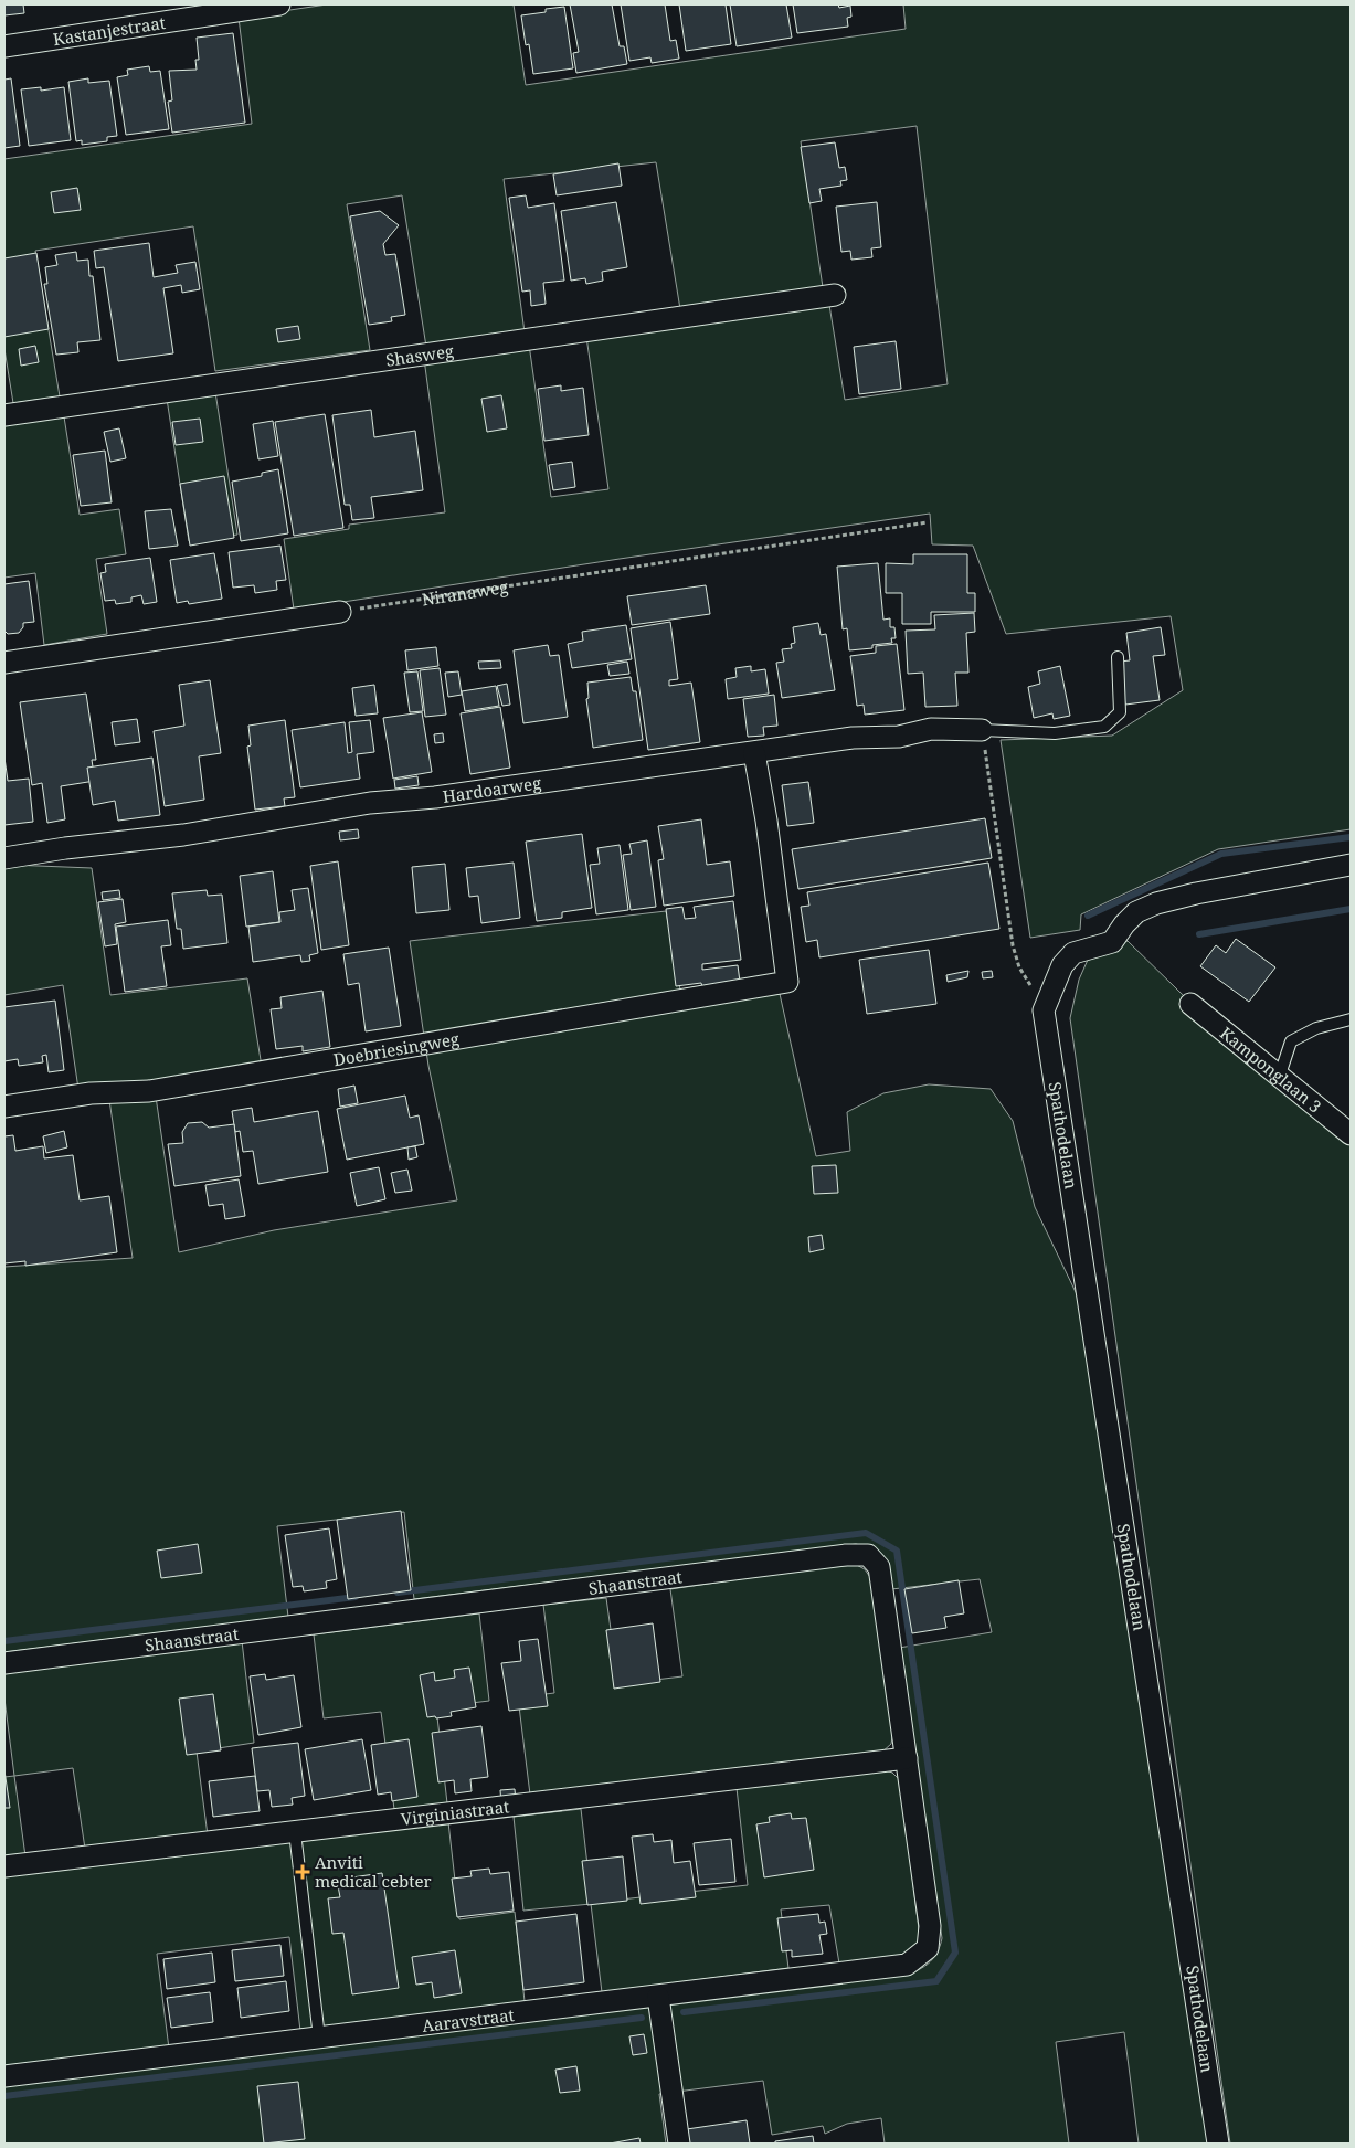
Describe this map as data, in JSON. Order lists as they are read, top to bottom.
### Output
{
  "streets": {
    "street": [
      "Kastanjestraat",
      "Shasweg",
      "Hardoarweg",
      "Doebriesingweg",
      "Kamponglaan 3",
      "Spathodelaan",
      "Shaanstraat",
      "Virginiastraat",
      "Aaravstraat"
    ],
    "path": ["Niranaweg"]
  },
  "crossings": [
    ["Hardoarweg", "Doebriesingweg"],
    ["Shaanstraat", "Virginiastraat"],
    ["Shaanstraat", "Aaravstraat"]
  ],
  "places": {
    "health": ["Anviti medical cebter"]
  }
}
